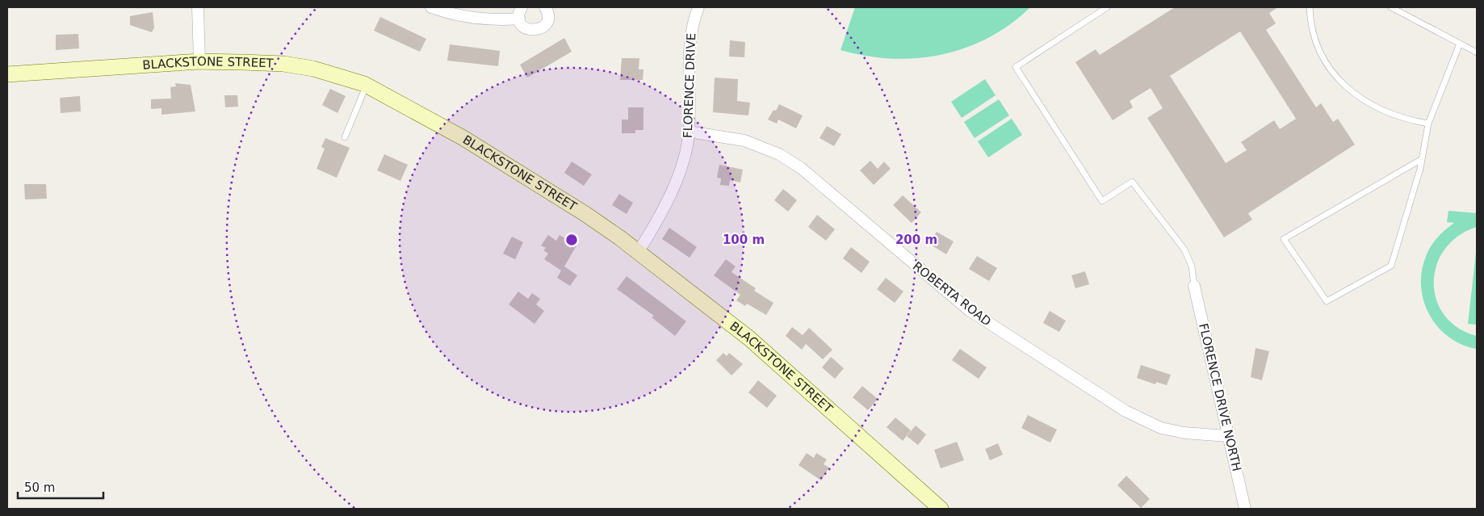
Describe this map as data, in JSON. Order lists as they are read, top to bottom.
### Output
{
  "streets": {
    "main road": ["BLACKSTONE STREET"],
    "street": ["FLORENCE DRIVE", "ROBERTA ROAD", "FLORENCE DRIVE NORTH"]
  },
  "crossings": [
    ["BLACKSTONE STREET", "FLORENCE DRIVE"],
    ["FLORENCE DRIVE", "ROBERTA ROAD"],
    ["ROBERTA ROAD", "FLORENCE DRIVE NORTH"]
  ],
  "scale_bar": "50 m",
  "rings": ["100 m", "200 m"]
}
